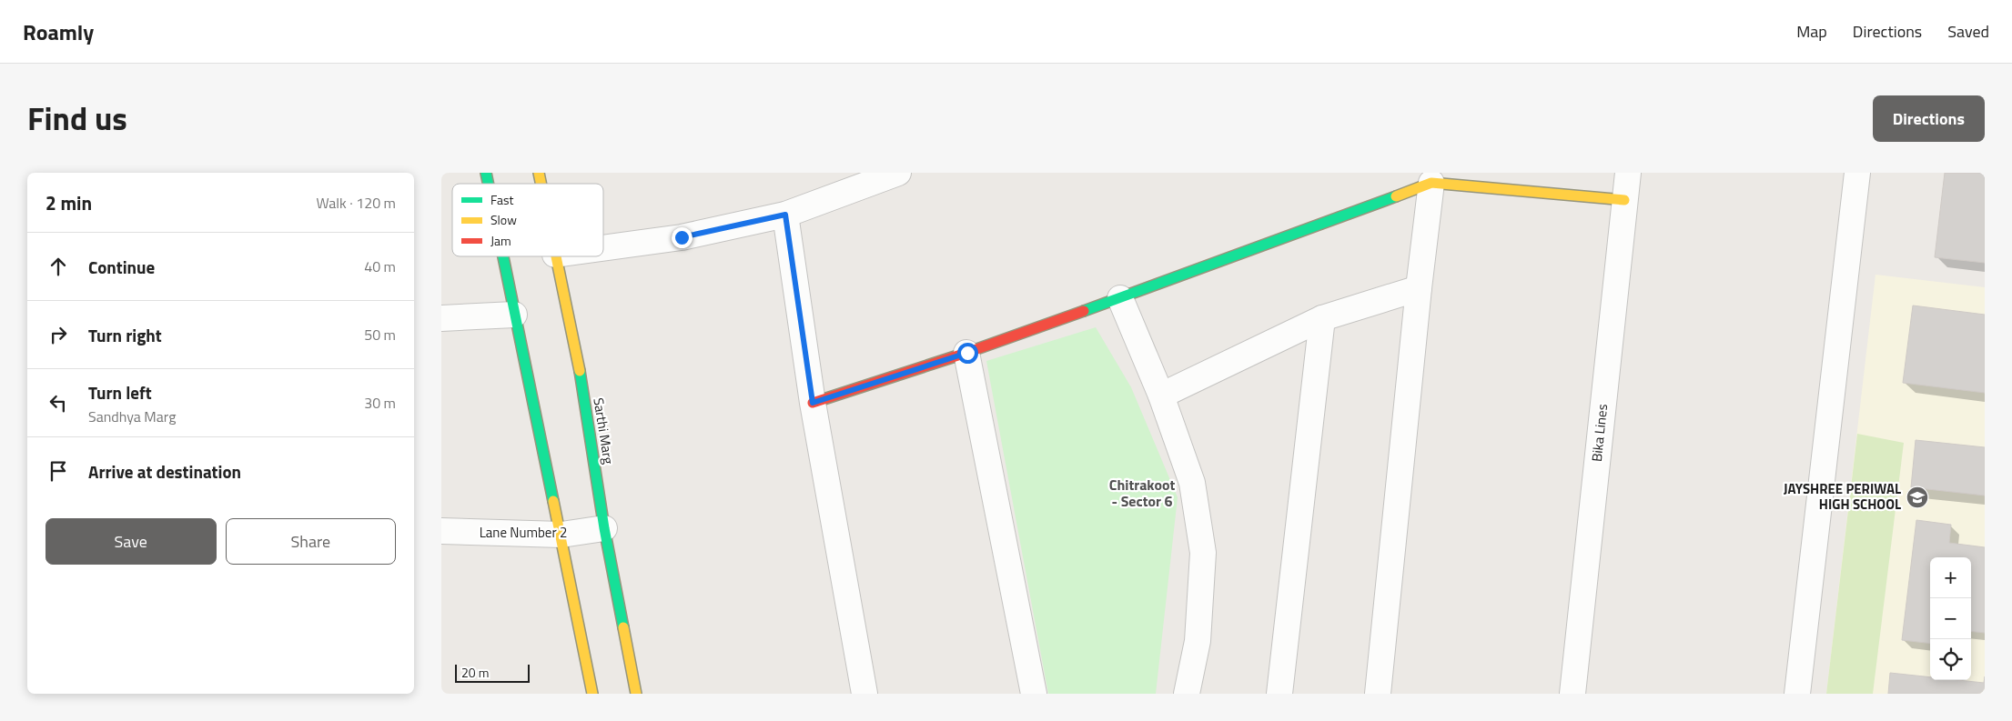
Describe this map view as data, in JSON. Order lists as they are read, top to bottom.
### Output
{
  "streets": {
    "street": ["Sarthi Marg", "Bika Lines", "Lane Number 2"]
  },
  "crossings": [
    ["Sarthi Marg", "Lane Number 2"]
  ],
  "districts": ["Chitrakoot - Sector 6"],
  "places": {
    "school or university": ["JAYSHREE PERIWAL HIGH SCHOOL"]
  },
  "legend": ["Fast", "Slow", "Jam"],
  "scale_bar": "20 m",
  "page": {
    "header": "Roamly",
    "nav": ["Map", "Directions", "Saved"],
    "title": "Find us",
    "buttons": [
      "Directions",
      ["Save", "Share"]
    ],
    "heading": ["2 min", "Walk · 120 m"],
    "list": [
      ["Continue", "40 m"],
      ["Turn right", "50 m"],
      ["Turn left", "Sandhya Marg", "30 m"],
      "Arrive at destination"
    ],
    "map_buttons": ["+", "−"],
    "scale": "20 m"
  }
}
